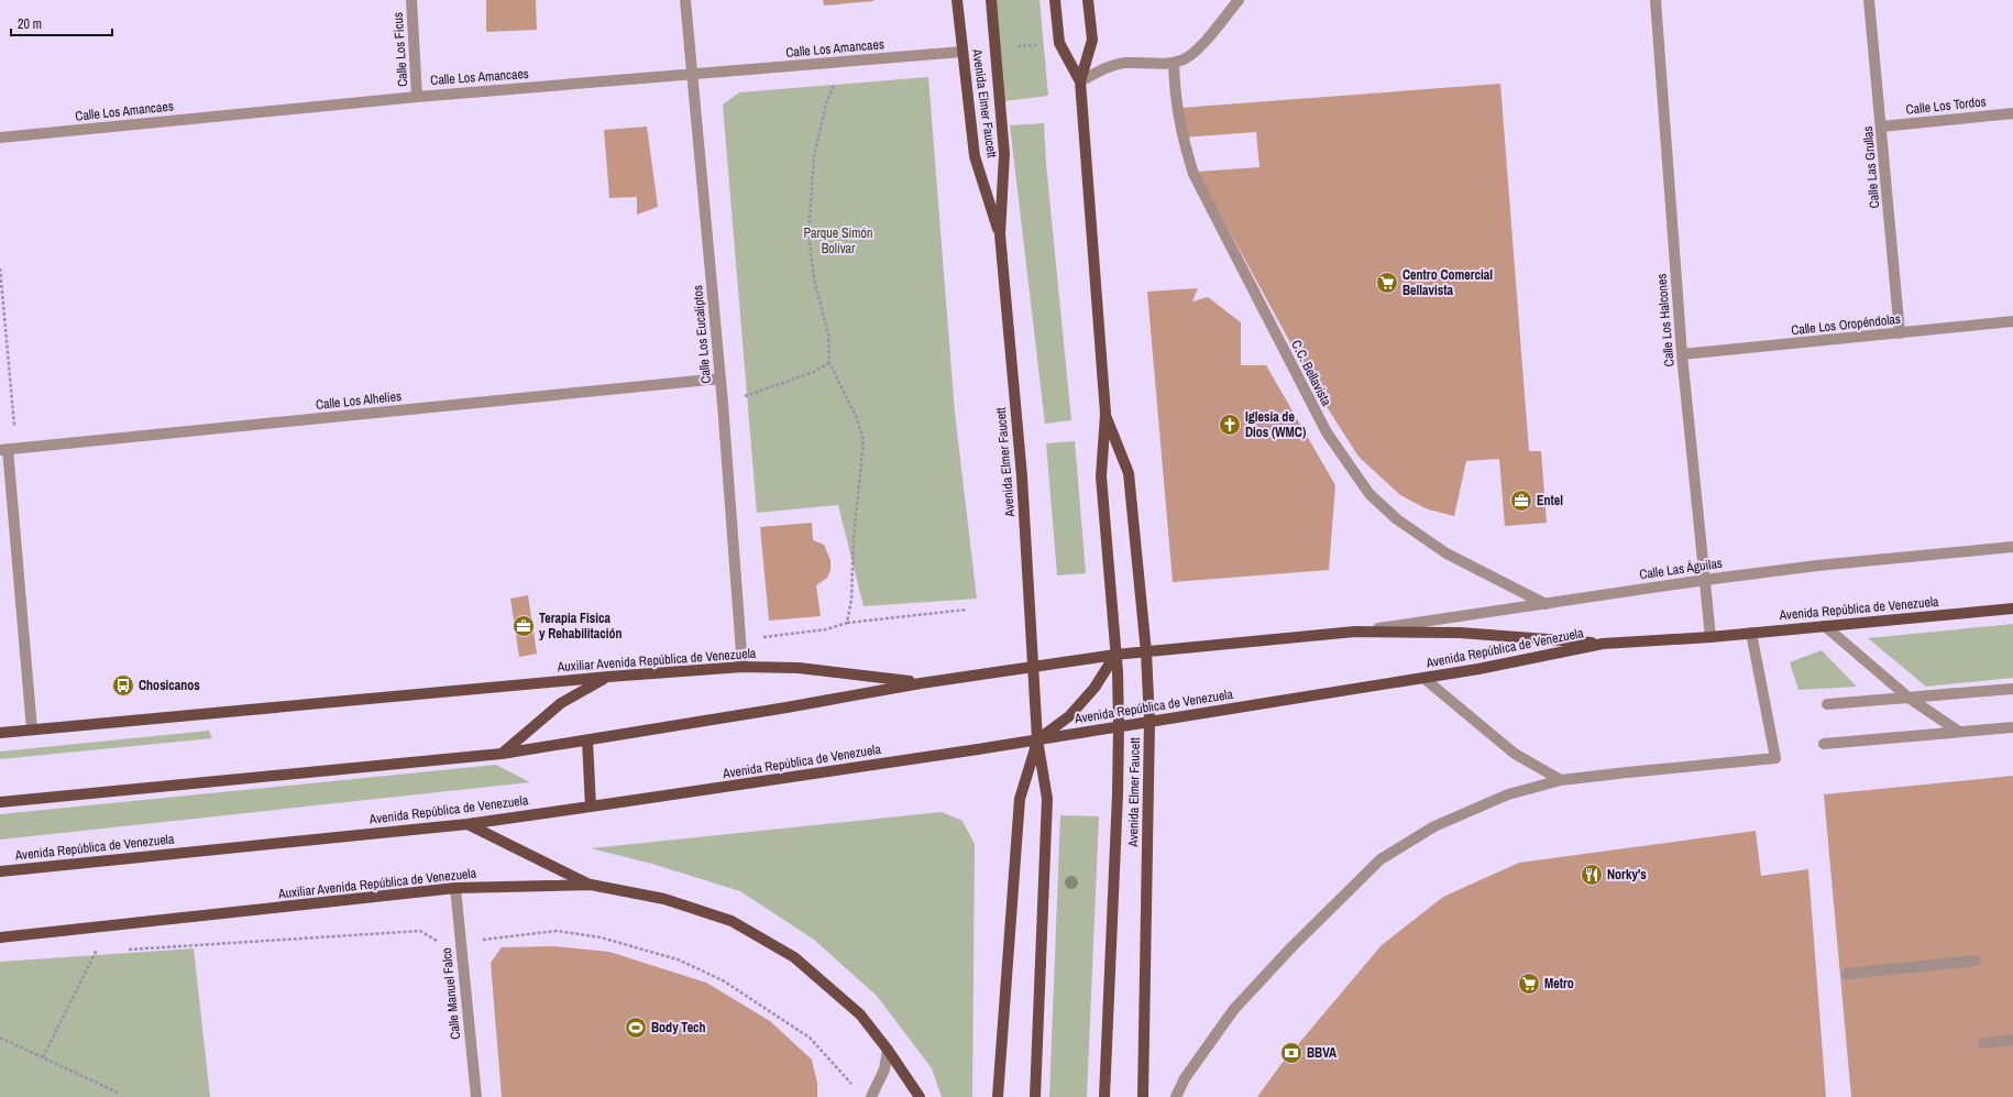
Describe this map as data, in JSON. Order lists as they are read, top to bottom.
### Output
{
  "streets": {
    "main road": ["Avenida Elmer Faucett", "Avenida República de Venezuela", "Auxiliar Avenida República de Venezuela"],
    "street": [
      "Calle Los Amancaes",
      "Calle Los Ficus",
      "Calle Los Tordos",
      "Calle Las Grullas",
      "Calle Los Halcones",
      "Calle Los Oropéndolas",
      "Calle Los Eucaliptos",
      "C.C. Bellavista",
      "Calle Los Alhelíes",
      "Calle Las Águilas",
      "Calle Manuel Falco"
    ]
  },
  "crossings": [
    ["Calle Los Amancaes", "Calle Los Ficus"],
    ["Calle Los Amancaes", "Avenida Elmer Faucett"],
    ["Calle Los Amancaes", "Calle Los Eucaliptos"],
    ["Avenida Elmer Faucett", "Avenida República de Venezuela"],
    ["Calle Los Tordos", "Calle Las Grullas"],
    ["Calle Las Grullas", "Calle Los Oropéndolas"],
    ["Calle Los Halcones", "Calle Los Oropéndolas"],
    ["Calle Los Halcones", "Calle Las Águilas"],
    ["Calle Los Halcones", "Avenida República de Venezuela"],
    ["Calle Los Eucaliptos", "Calle Los Alhelíes"],
    ["Calle Los Eucaliptos", "Auxiliar Avenida República de Venezuela"],
    ["C.C. Bellavista", "Calle Las Águilas"],
    ["Calle Las Águilas", "Avenida República de Venezuela"],
    ["Avenida República de Venezuela", "Auxiliar Avenida República de Venezuela"],
    ["Auxiliar Avenida República de Venezuela", "Calle Manuel Falco"]
  ],
  "parks": ["Parque Simón Bolívar"],
  "places": {
    "supermarket": ["Centro Comercial Bellavista", "Metro"],
    "church": ["Iglesia de Dios (WMC)"],
    "office": ["Entel", "Terapia Fisica y Rehabilitación"],
    "bus stop": ["Chosicanos"],
    "restaurant": ["Norky's"],
    "sports": ["Body Tech"],
    "bank": ["BBVA"]
  },
  "scale_bar": "20 m"
}
